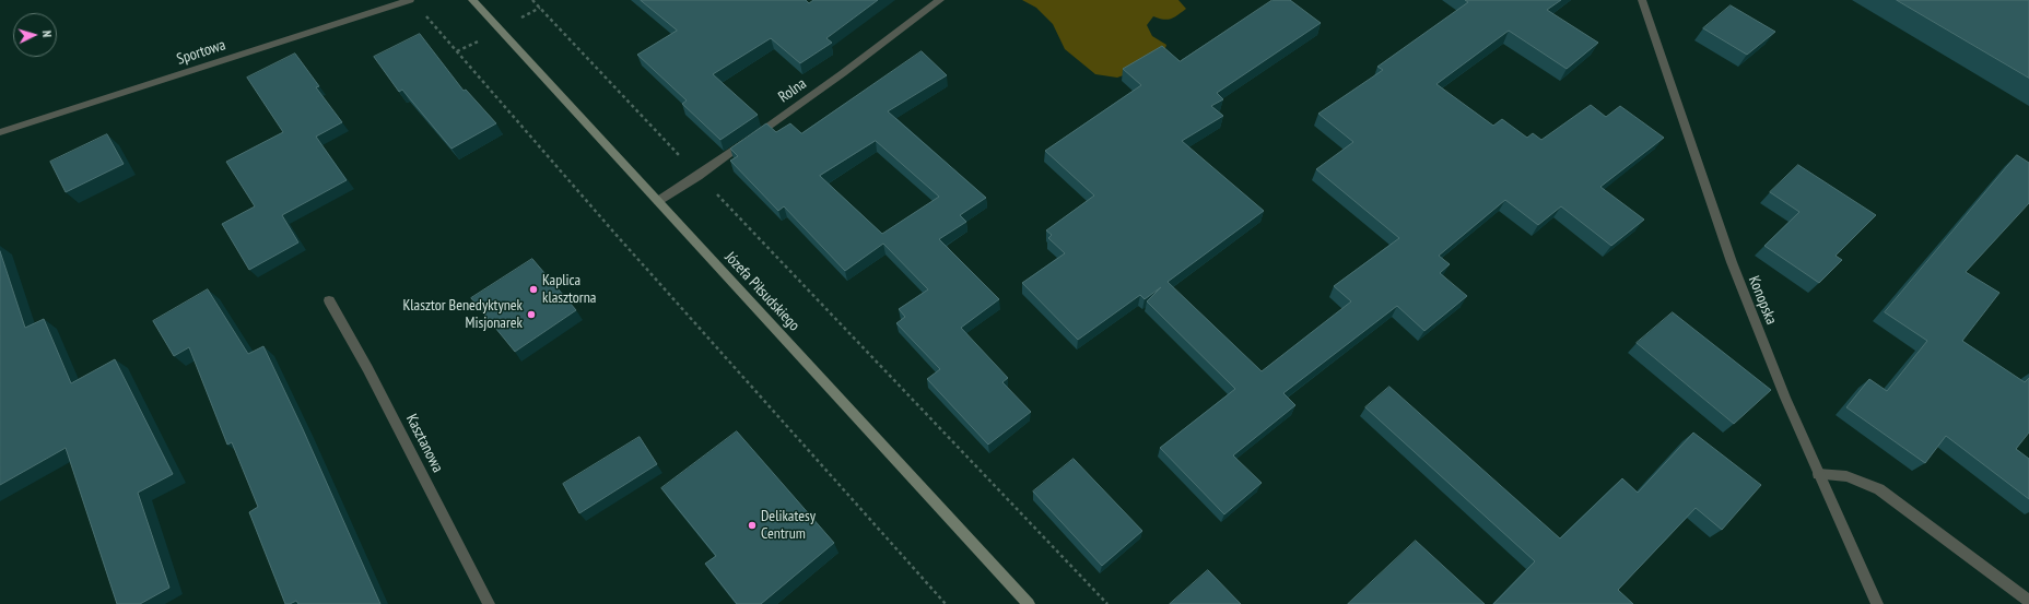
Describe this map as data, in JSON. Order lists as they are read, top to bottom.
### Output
{
  "streets": {
    "main road": ["Józefa Piłsudskiego"],
    "street": [
      "Sportowa",
      "Rolna",
      "Konopska",
      "Kasztanowa"
    ]
  },
  "crossings": [
    ["Rolna", "Józefa Piłsudskiego"]
  ],
  "places": ["Kaplica klasztorna", "Klasztor Benedyktynek Misjonarek", "Delikatesy Centrum"],
  "north": "right"
}
